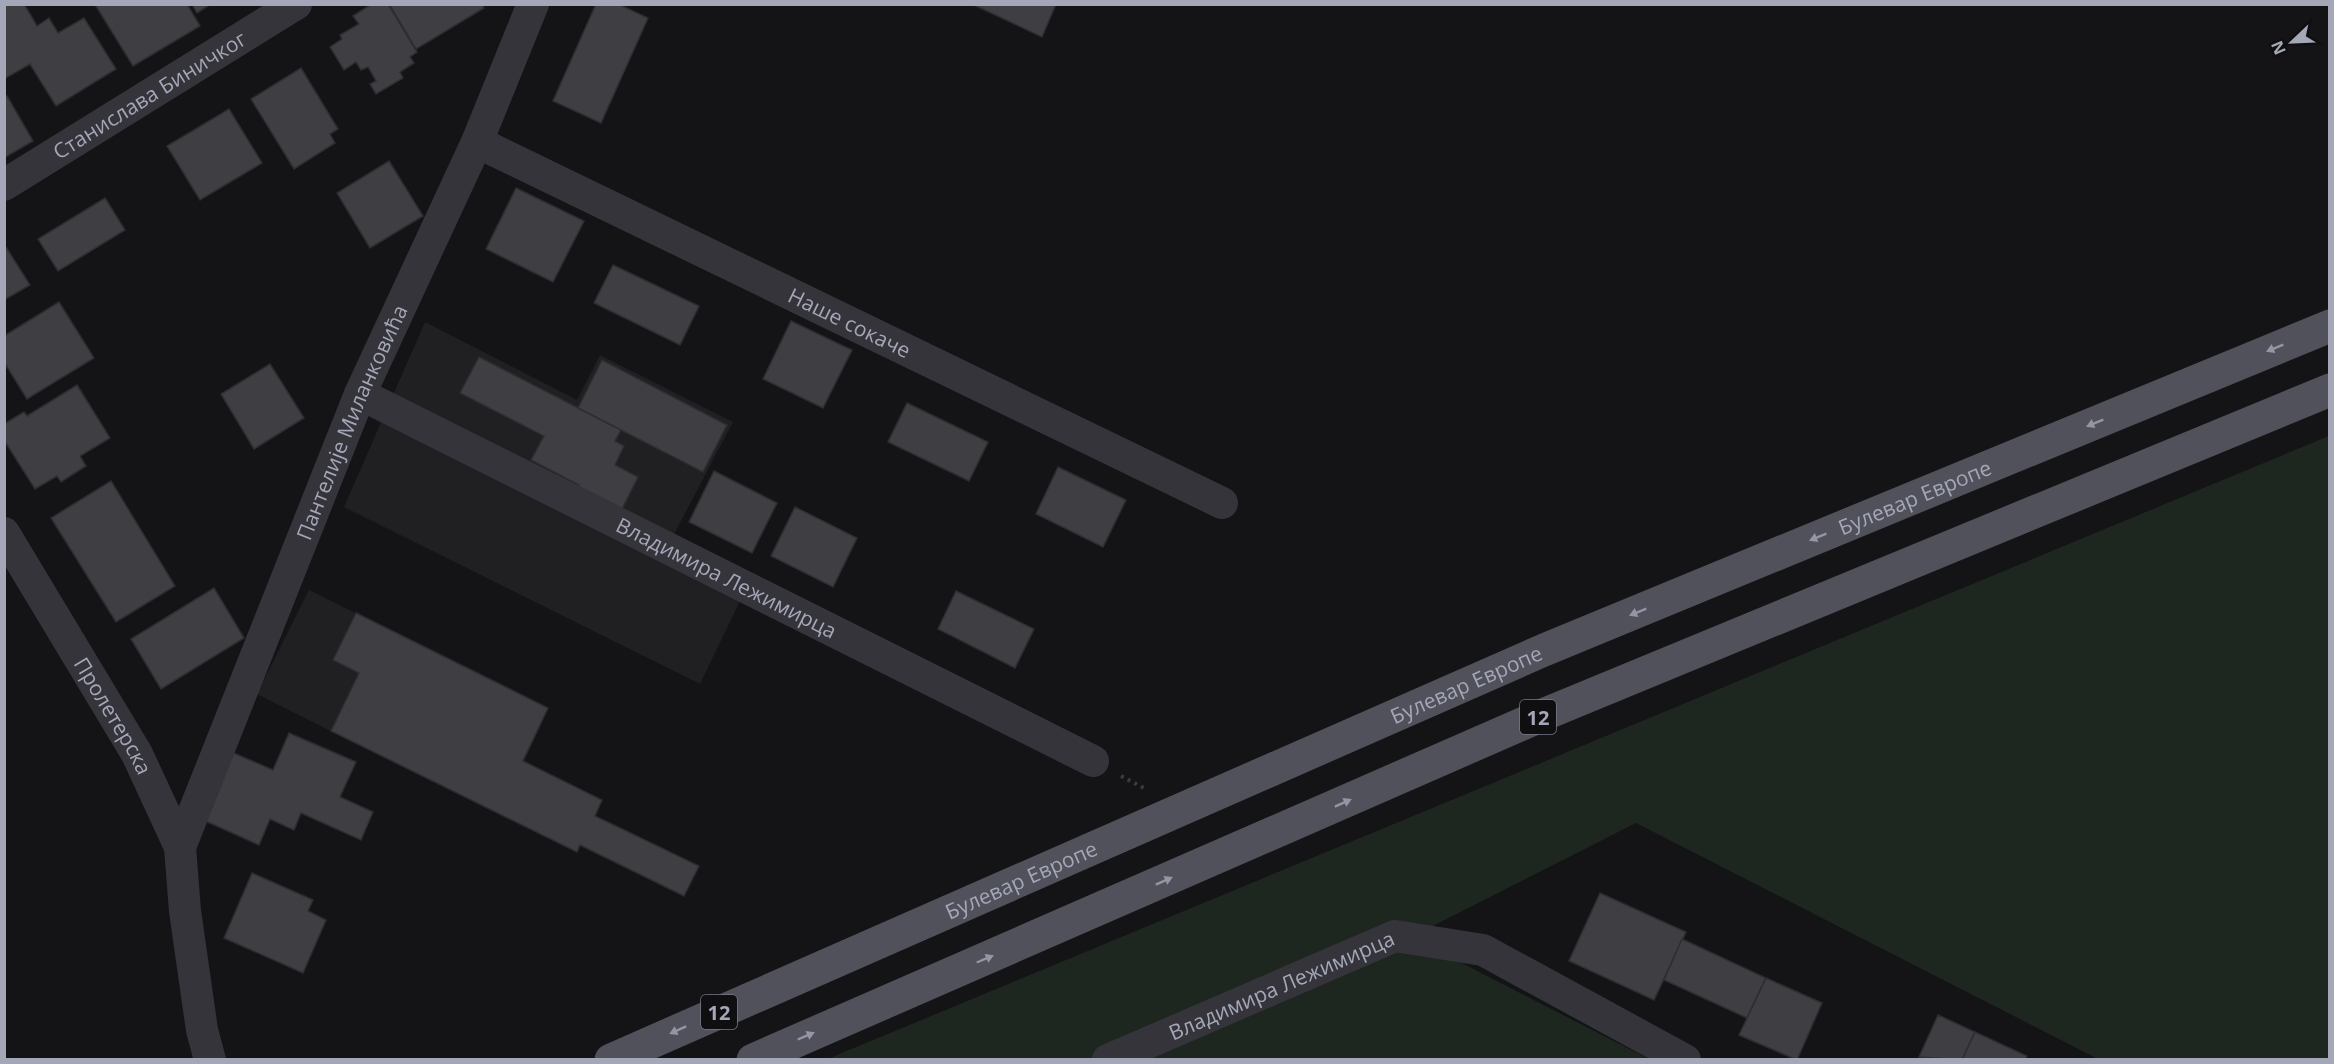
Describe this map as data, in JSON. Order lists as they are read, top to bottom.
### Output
{
  "streets": {
    "main road": ["Булевар Европе", "12"],
    "street": [
      "Станислава Биничког",
      "Наше сокаче",
      "Пантелије Миланковића",
      "Владимира Лежимирца",
      "Пролетерска"
    ]
  },
  "crossings": [
    ["Наше сокаче", "Пантелије Миланковића"],
    ["Пантелије Миланковића", "Владимира Лежимирца"],
    ["Пантелије Миланковића", "Пролетерска"]
  ],
  "north": "bottom left"
}
